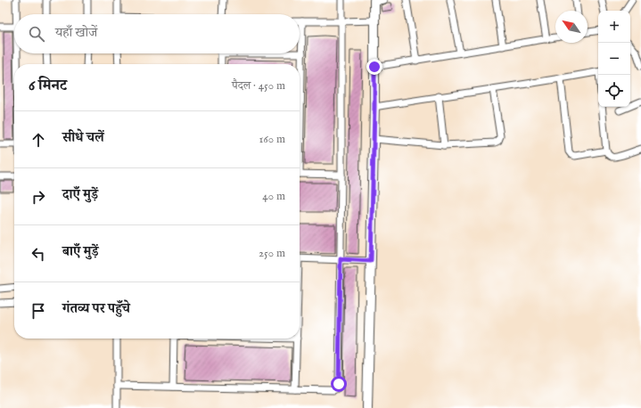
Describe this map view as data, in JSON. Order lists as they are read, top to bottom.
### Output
{
  "north": "top left",
  "page": {
    "map_buttons": ["+", "−"],
    "search": "यहाँ खोजें",
    "heading": ["6 मिनट", "पैदल · 450 m"],
    "list": [
      ["सीधे चलें", "160 m"],
      ["दाएँ मुड़ें", "40 m"],
      ["बाएँ मुड़ें", "250 m"],
      "गंतव्य पर पहुँचे"
    ]
  }
}
